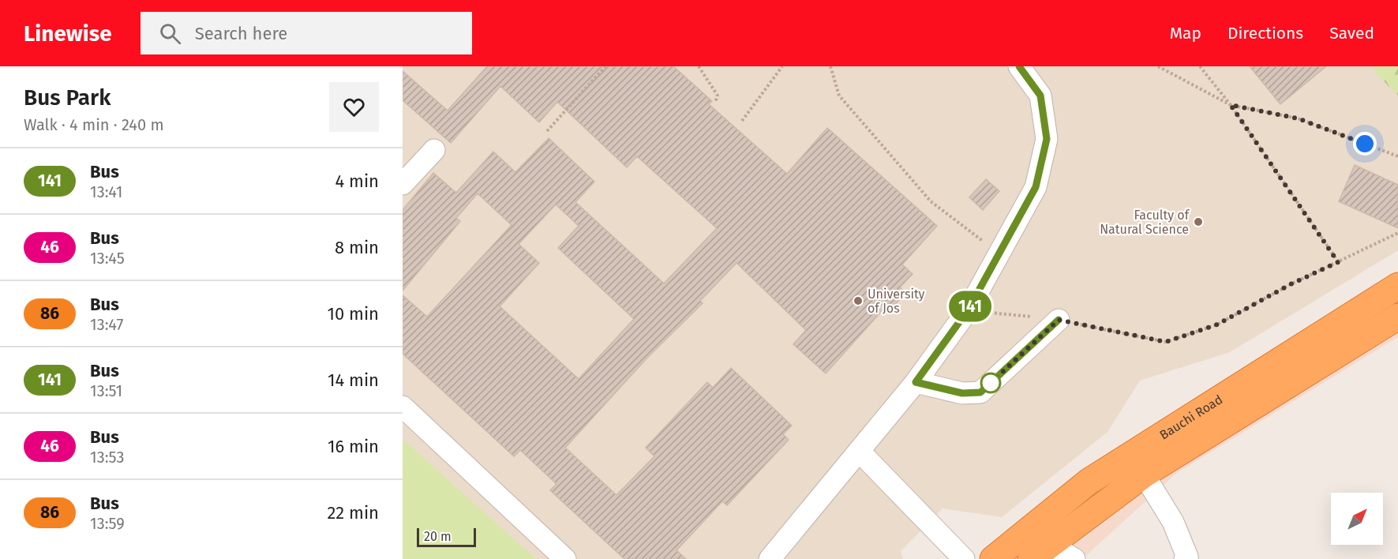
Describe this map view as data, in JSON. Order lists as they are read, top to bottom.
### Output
{
  "streets": {
    "highway": ["Bauchi Road"]
  },
  "places": ["Faculty of Natural Science", "University of Jos"],
  "lines": ["bus line 141"],
  "scale_bar": "20 m",
  "north": "top right",
  "page": {
    "header": "Linewise",
    "search": "Search here",
    "nav": ["Map", "Directions", "Saved"],
    "heading": ["Bus Park", "Walk · 4 min · 240 m"],
    "on_map": "141",
    "list": [
      {
        "mark": "141",
        "name": "Bus",
        "note": "13:41",
        "value": "4 min"
      },
      {
        "mark": "46",
        "name": "Bus",
        "note": "13:45",
        "value": "8 min"
      },
      {
        "mark": "86",
        "name": "Bus",
        "note": "13:47",
        "value": "10 min"
      },
      {
        "mark": "141",
        "name": "Bus",
        "note": "13:51",
        "value": "14 min"
      },
      {
        "mark": "46",
        "name": "Bus",
        "note": "13:53",
        "value": "16 min"
      },
      {
        "mark": "86",
        "name": "Bus",
        "note": "13:59",
        "value": "22 min"
      }
    ],
    "scale": "20 m"
  }
}
